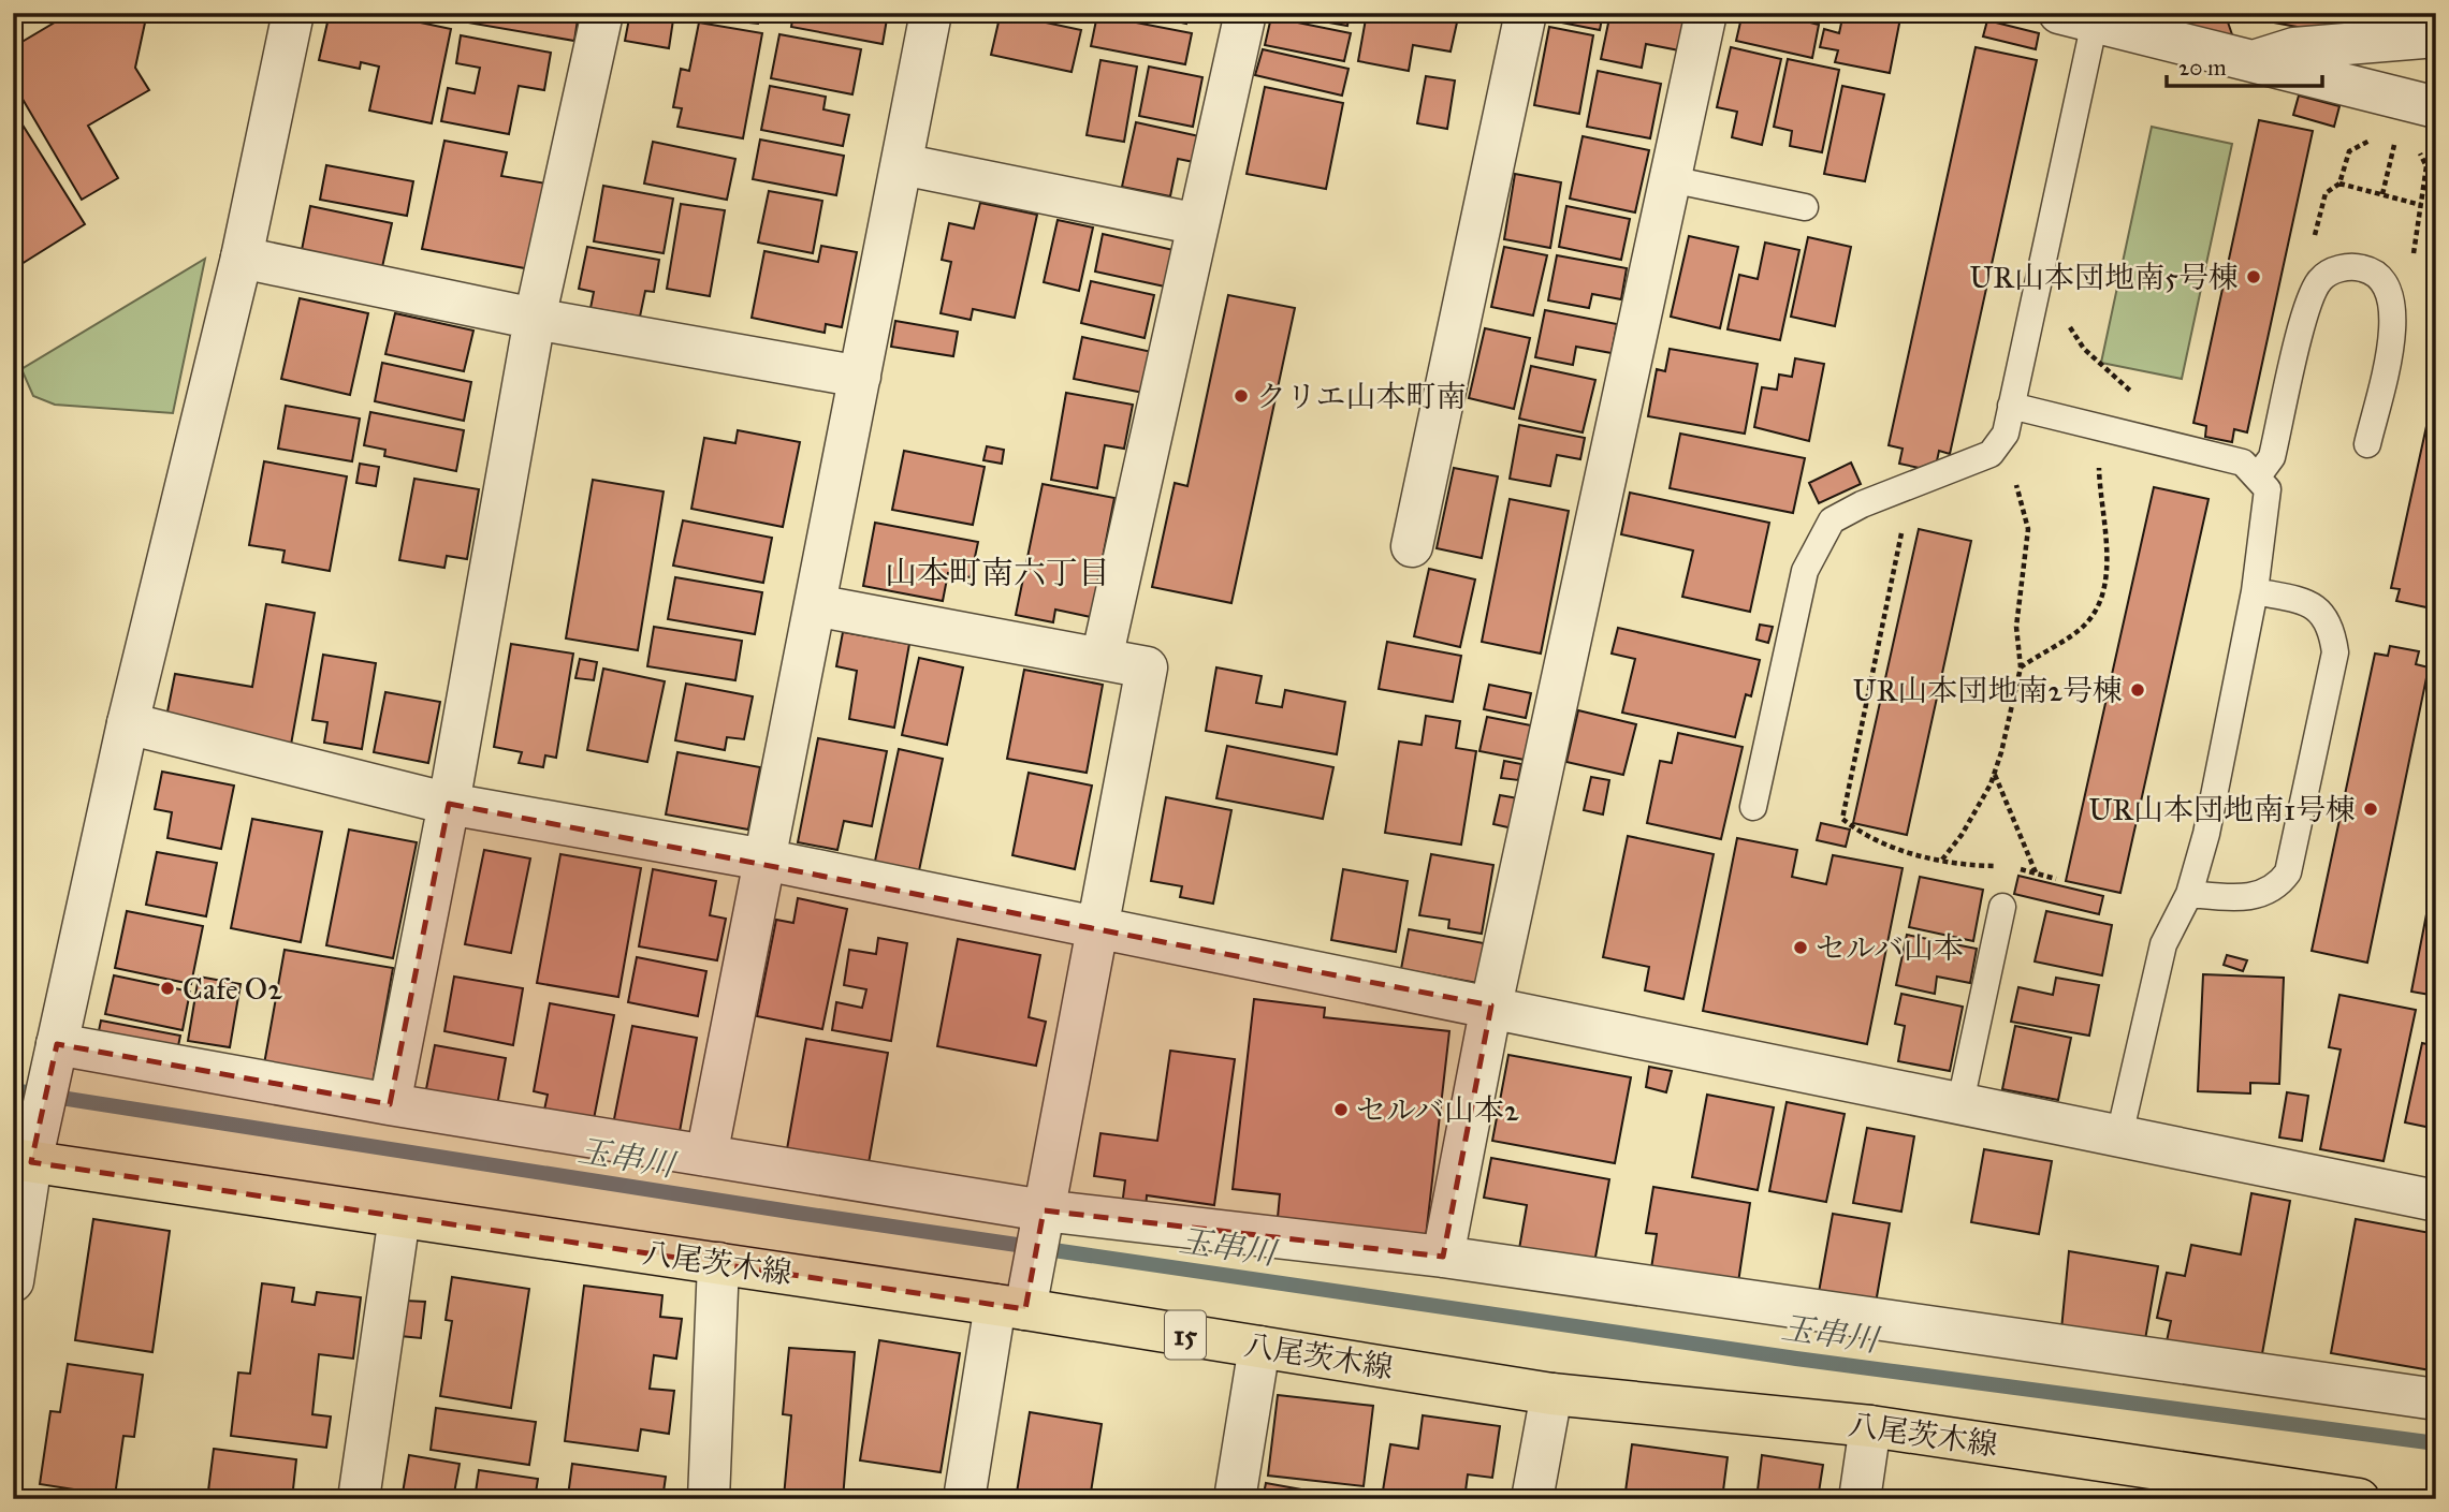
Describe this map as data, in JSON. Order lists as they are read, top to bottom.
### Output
{
  "streets": {
    "main road": ["八尾茨木線", "15"]
  },
  "districts": ["山本町南六丁目"],
  "water": ["玉串川"],
  "places": [
    "UR山本団地南5号棟",
    "クリエ山本町南",
    "UR山本団地南2号棟",
    "UR山本団地南1号棟",
    "セルバ山本",
    "Cafe O2",
    "セルバ山本2"
  ],
  "scale_bar": "20 m"
}
